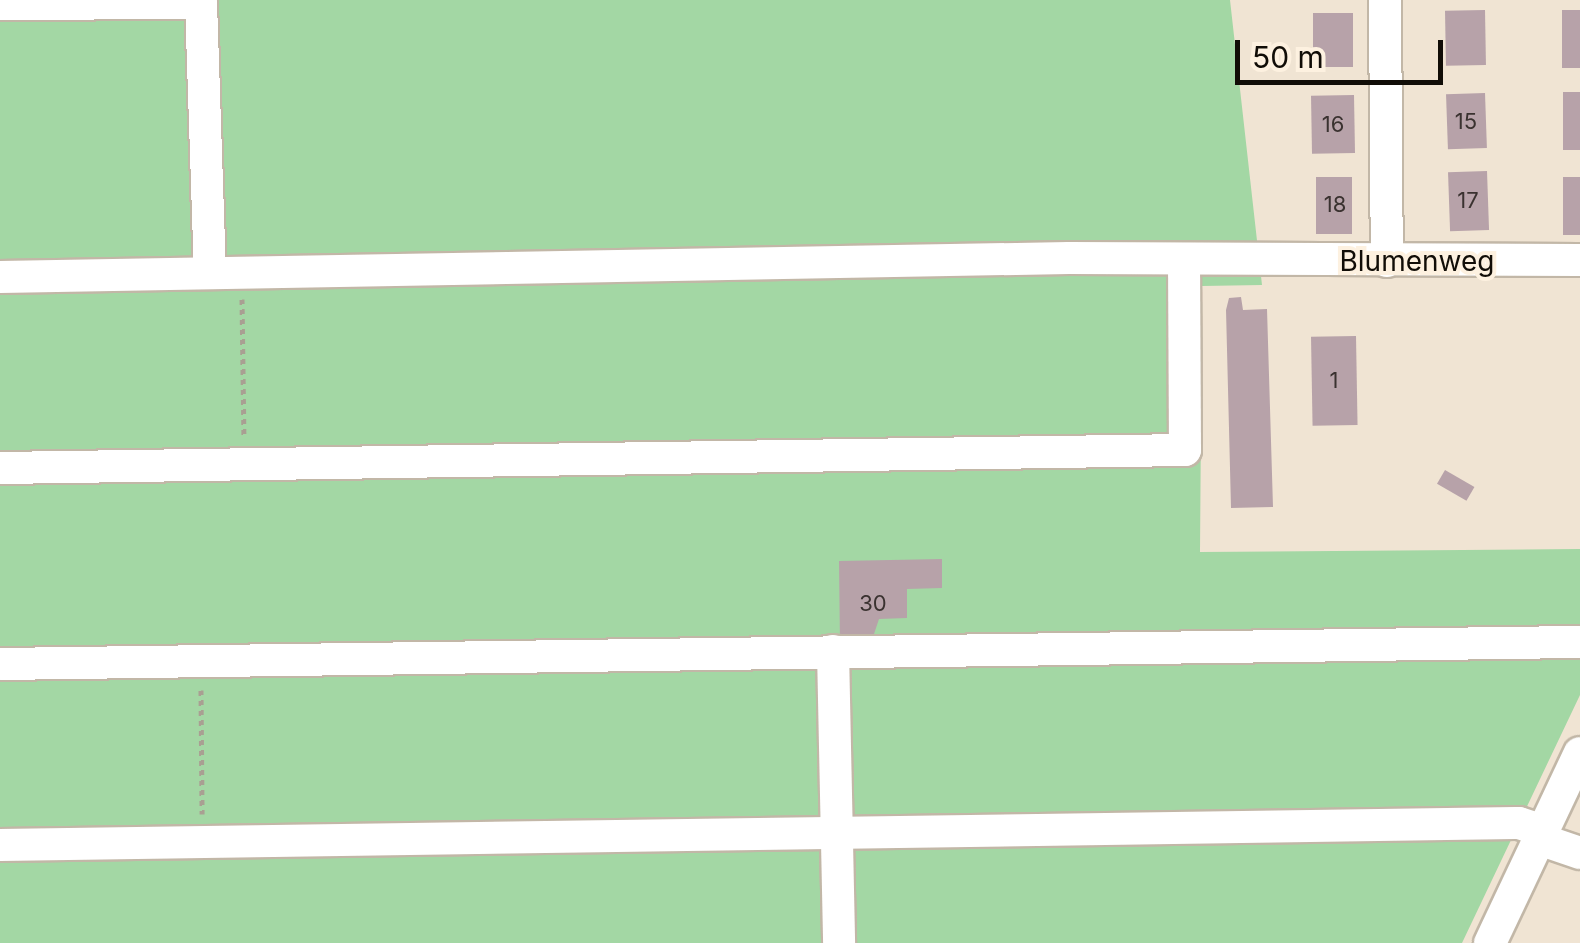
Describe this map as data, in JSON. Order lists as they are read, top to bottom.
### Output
{
  "streets": {
    "street": ["Blumenweg"]
  },
  "house_numbers": [
    "15",
    "16",
    "17",
    "18",
    "1",
    "30"
  ],
  "scale_bar": "50 m"
}
